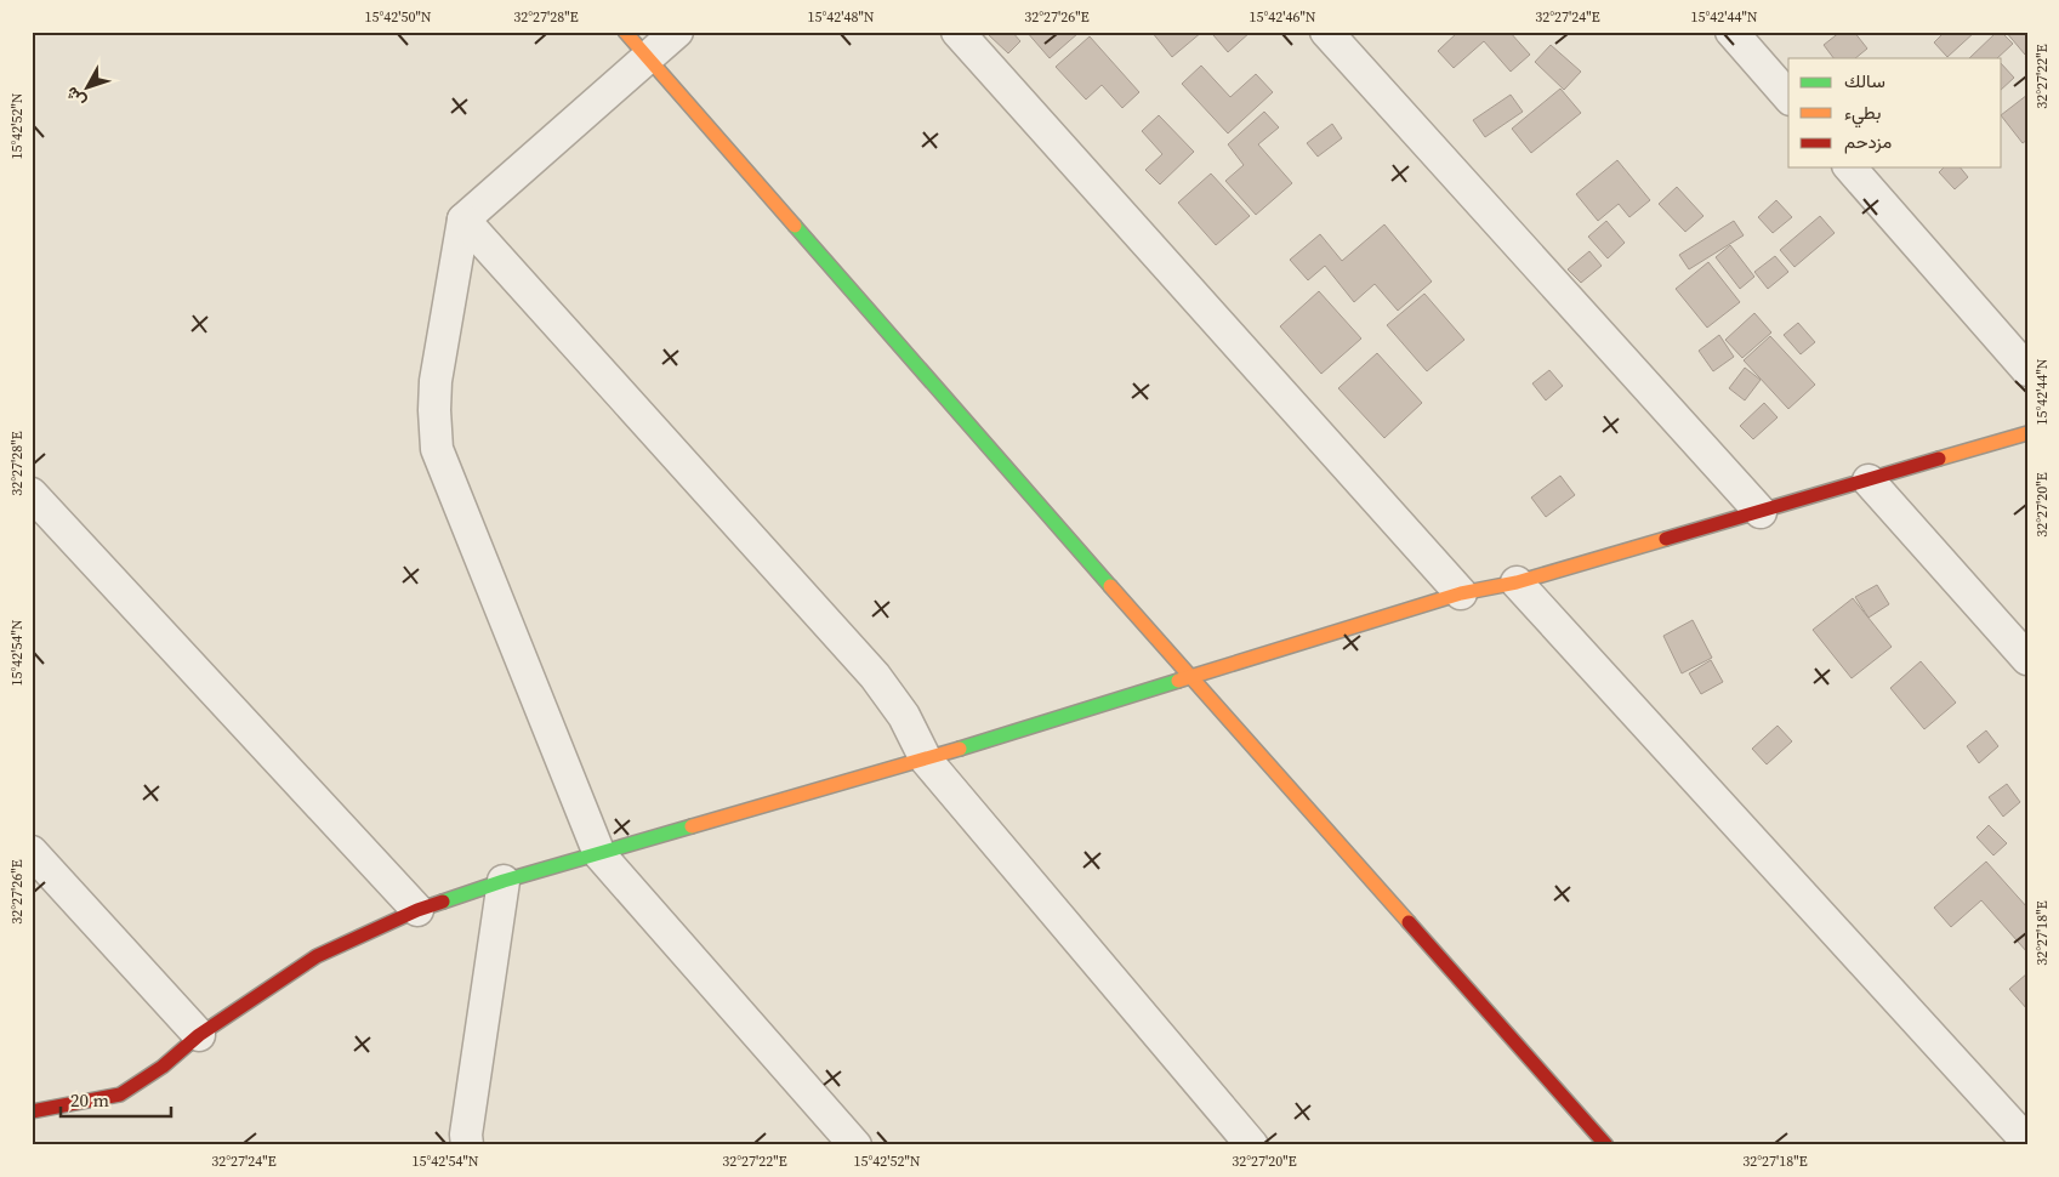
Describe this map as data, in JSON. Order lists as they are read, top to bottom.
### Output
{
  "legend": ["سالك", "بطيء", "مزدحم"],
  "scale_bar": "20 m",
  "north": "bottom left",
  "coordinates": [
    "15°42'50\"N",
    "32°27'28\"E",
    "15°42'48\"N",
    "32°27'26\"E",
    "15°42'46\"N",
    "32°27'24\"E",
    "15°42'44\"N",
    "32°27'22\"E",
    "15°42'52\"N",
    "32°27'20\"E",
    "15°42'54\"N",
    "32°27'18\"E"
  ]
}
